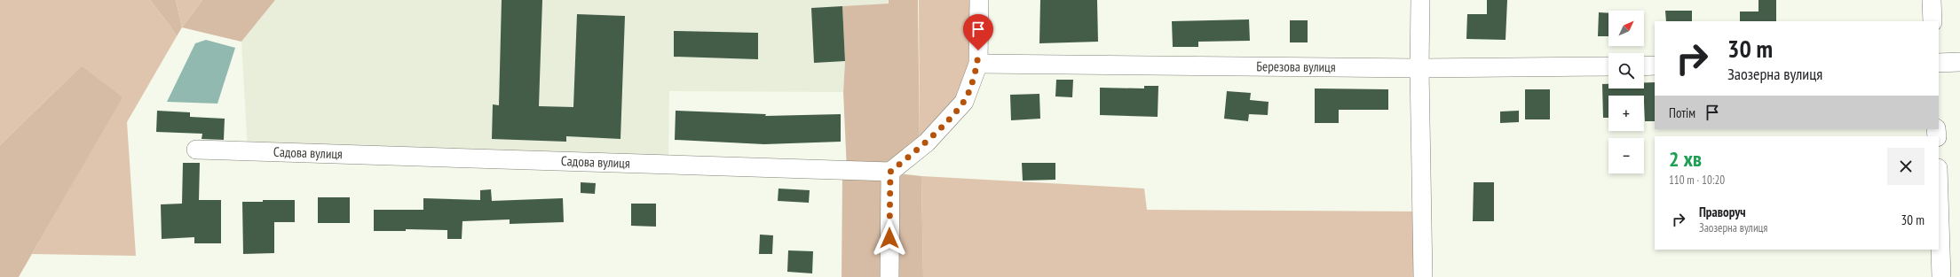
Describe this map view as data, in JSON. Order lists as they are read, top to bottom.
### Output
{
  "streets": {
    "street": ["Березова вулиця", "Садова вулиця"]
  },
  "north": "top right",
  "page": {
    "map_buttons": ["+", "−"],
    "turn": ["30 m", "Заозерна вулиця"],
    "then": "Потім",
    "heading": ["2 хв", "110 m · 10:20"],
    "list": [
      {
        "name": "Праворуч",
        "note": "Заозерна вулиця",
        "value": "30 m"
      }
    ]
  }
}
